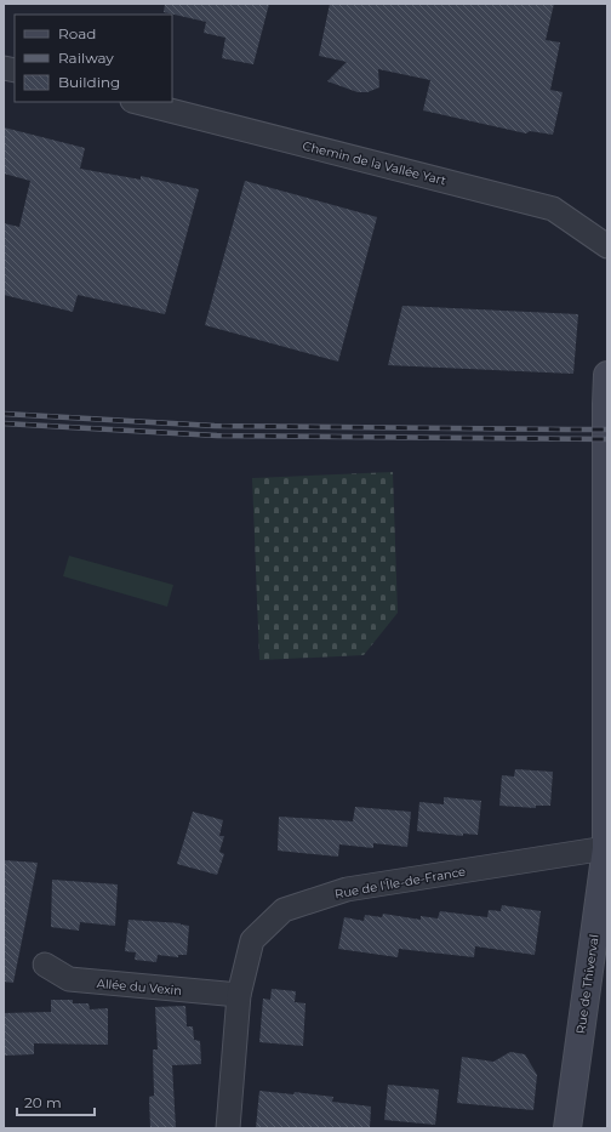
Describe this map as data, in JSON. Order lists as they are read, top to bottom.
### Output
{
  "streets": {
    "street": [
      "Chemin de la Vallée Yart",
      "Rue de l'Île-de-France",
      "Rue de Thiverval",
      "Allée du Vexin"
    ]
  },
  "crossings": [
    ["Rue de l'Île-de-France", "Rue de Thiverval"],
    ["Rue de l'Île-de-France", "Allée du Vexin"]
  ],
  "legend": ["Road", "Railway", "Building"],
  "scale_bar": "20 m"
}
